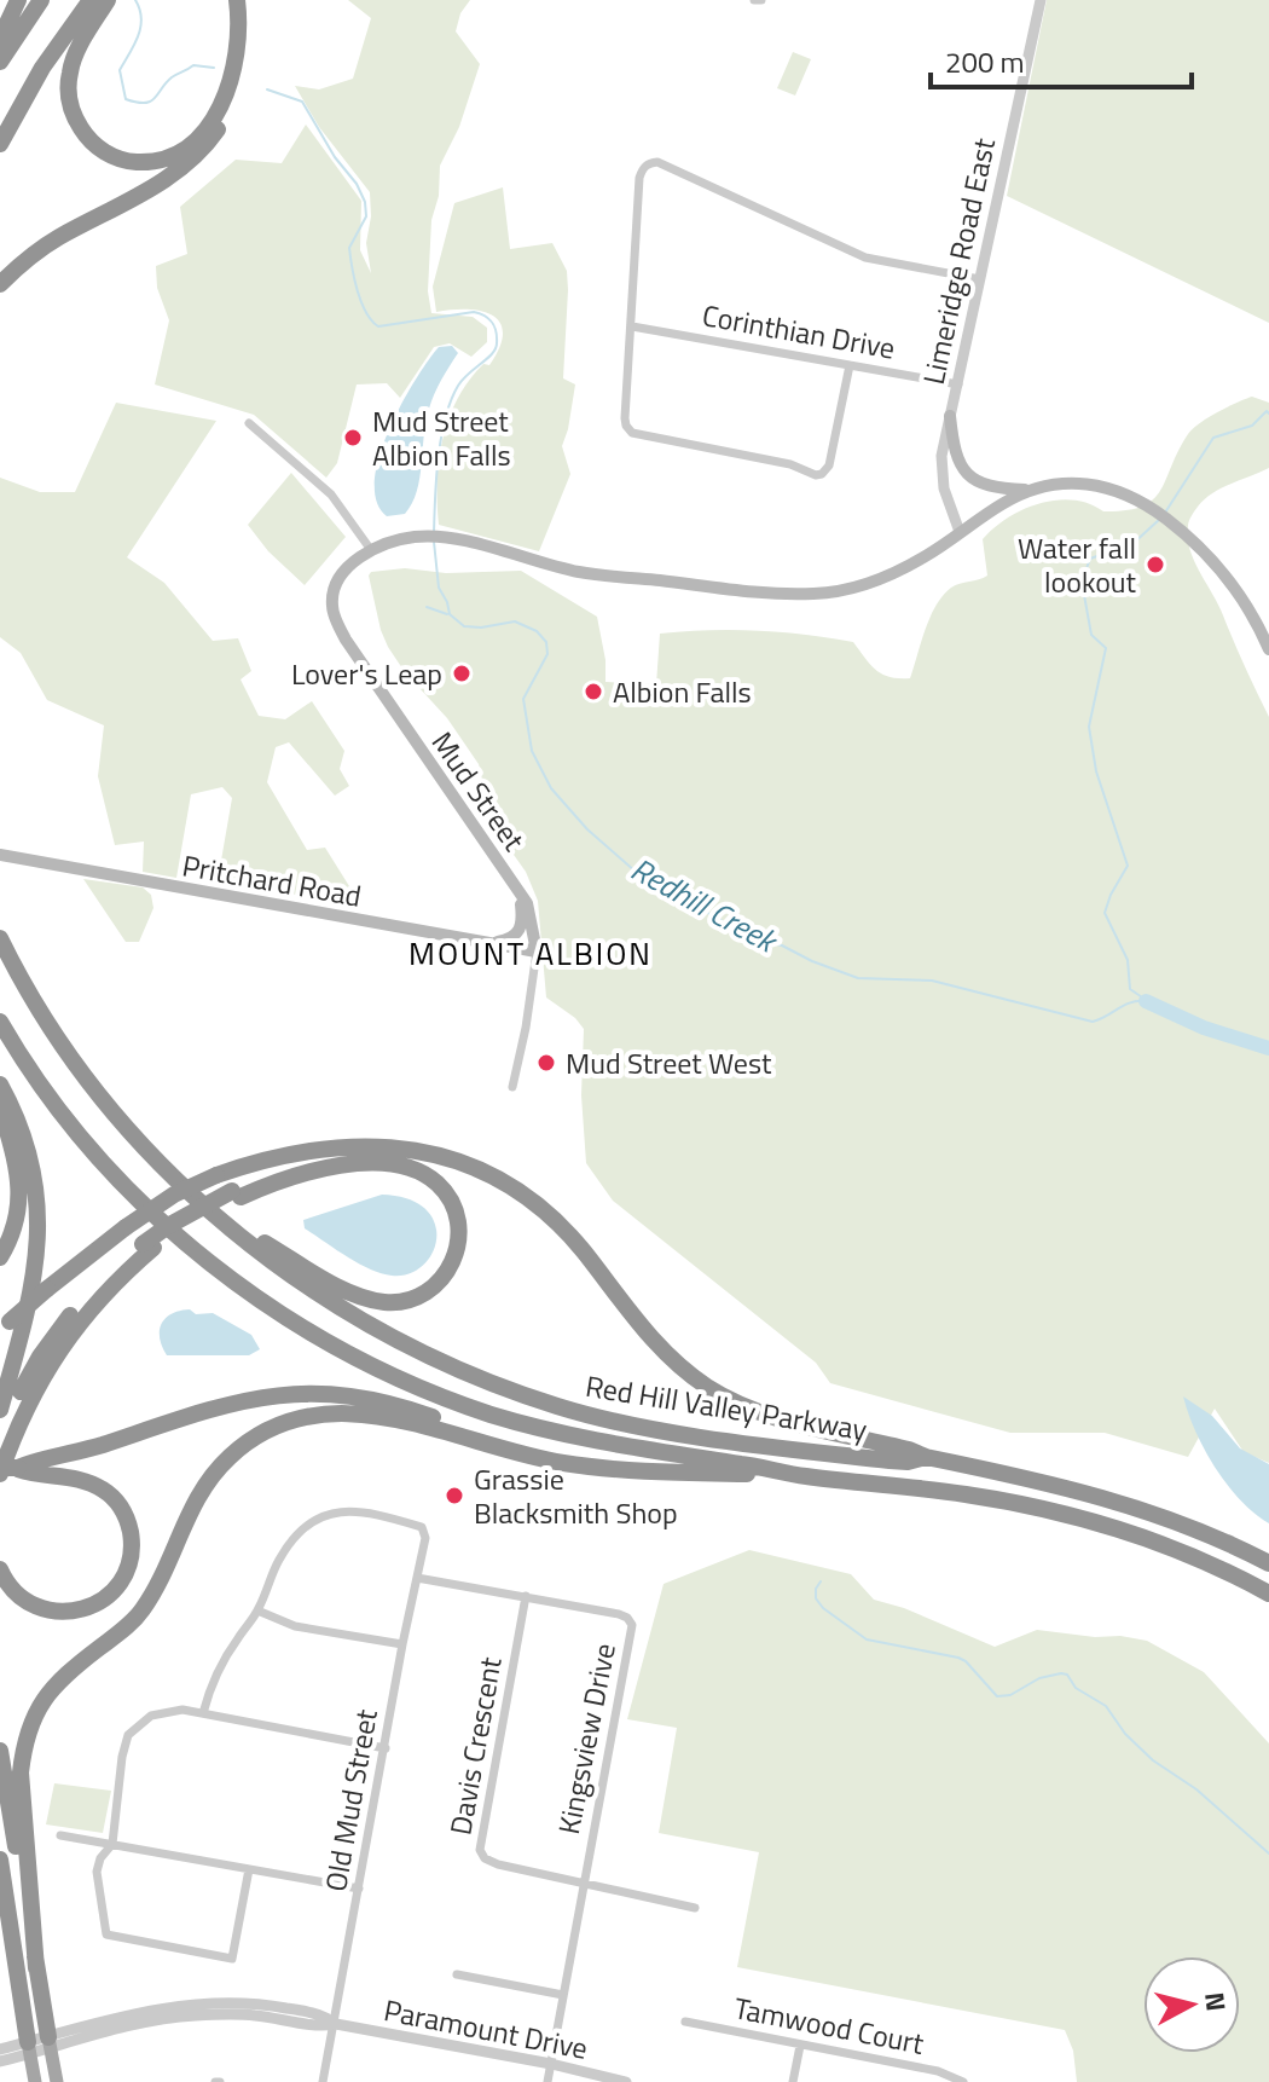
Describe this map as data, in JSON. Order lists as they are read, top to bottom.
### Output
{
  "streets": {
    "highway": ["Red Hill Valley Parkway"],
    "main road": ["Mud Street", "Pritchard Road"],
    "street": [
      "Limeridge Road East",
      "Corinthian Drive",
      "Kingsview Drive",
      "Davis Crescent",
      "Old Mud Street",
      "Tamwood Court",
      "Paramount Drive"
    ]
  },
  "crossings": [
    ["Limeridge Road East", "Corinthian Drive"],
    ["Mud Street", "Pritchard Road"],
    ["Kingsview Drive", "Davis Crescent"],
    ["Kingsview Drive", "Old Mud Street"],
    ["Kingsview Drive", "Paramount Drive"],
    ["Old Mud Street", "Paramount Drive"]
  ],
  "districts": ["MOUNT ALBION"],
  "water": ["Redhill Creek"],
  "places": [
    "Mud Street Albion Falls",
    "Water fall lookout",
    "Lover's Leap",
    "Albion Falls",
    "Mud Street West",
    "Grassie Blacksmith Shop"
  ],
  "scale_bar": "200 m",
  "north": "right"
}
